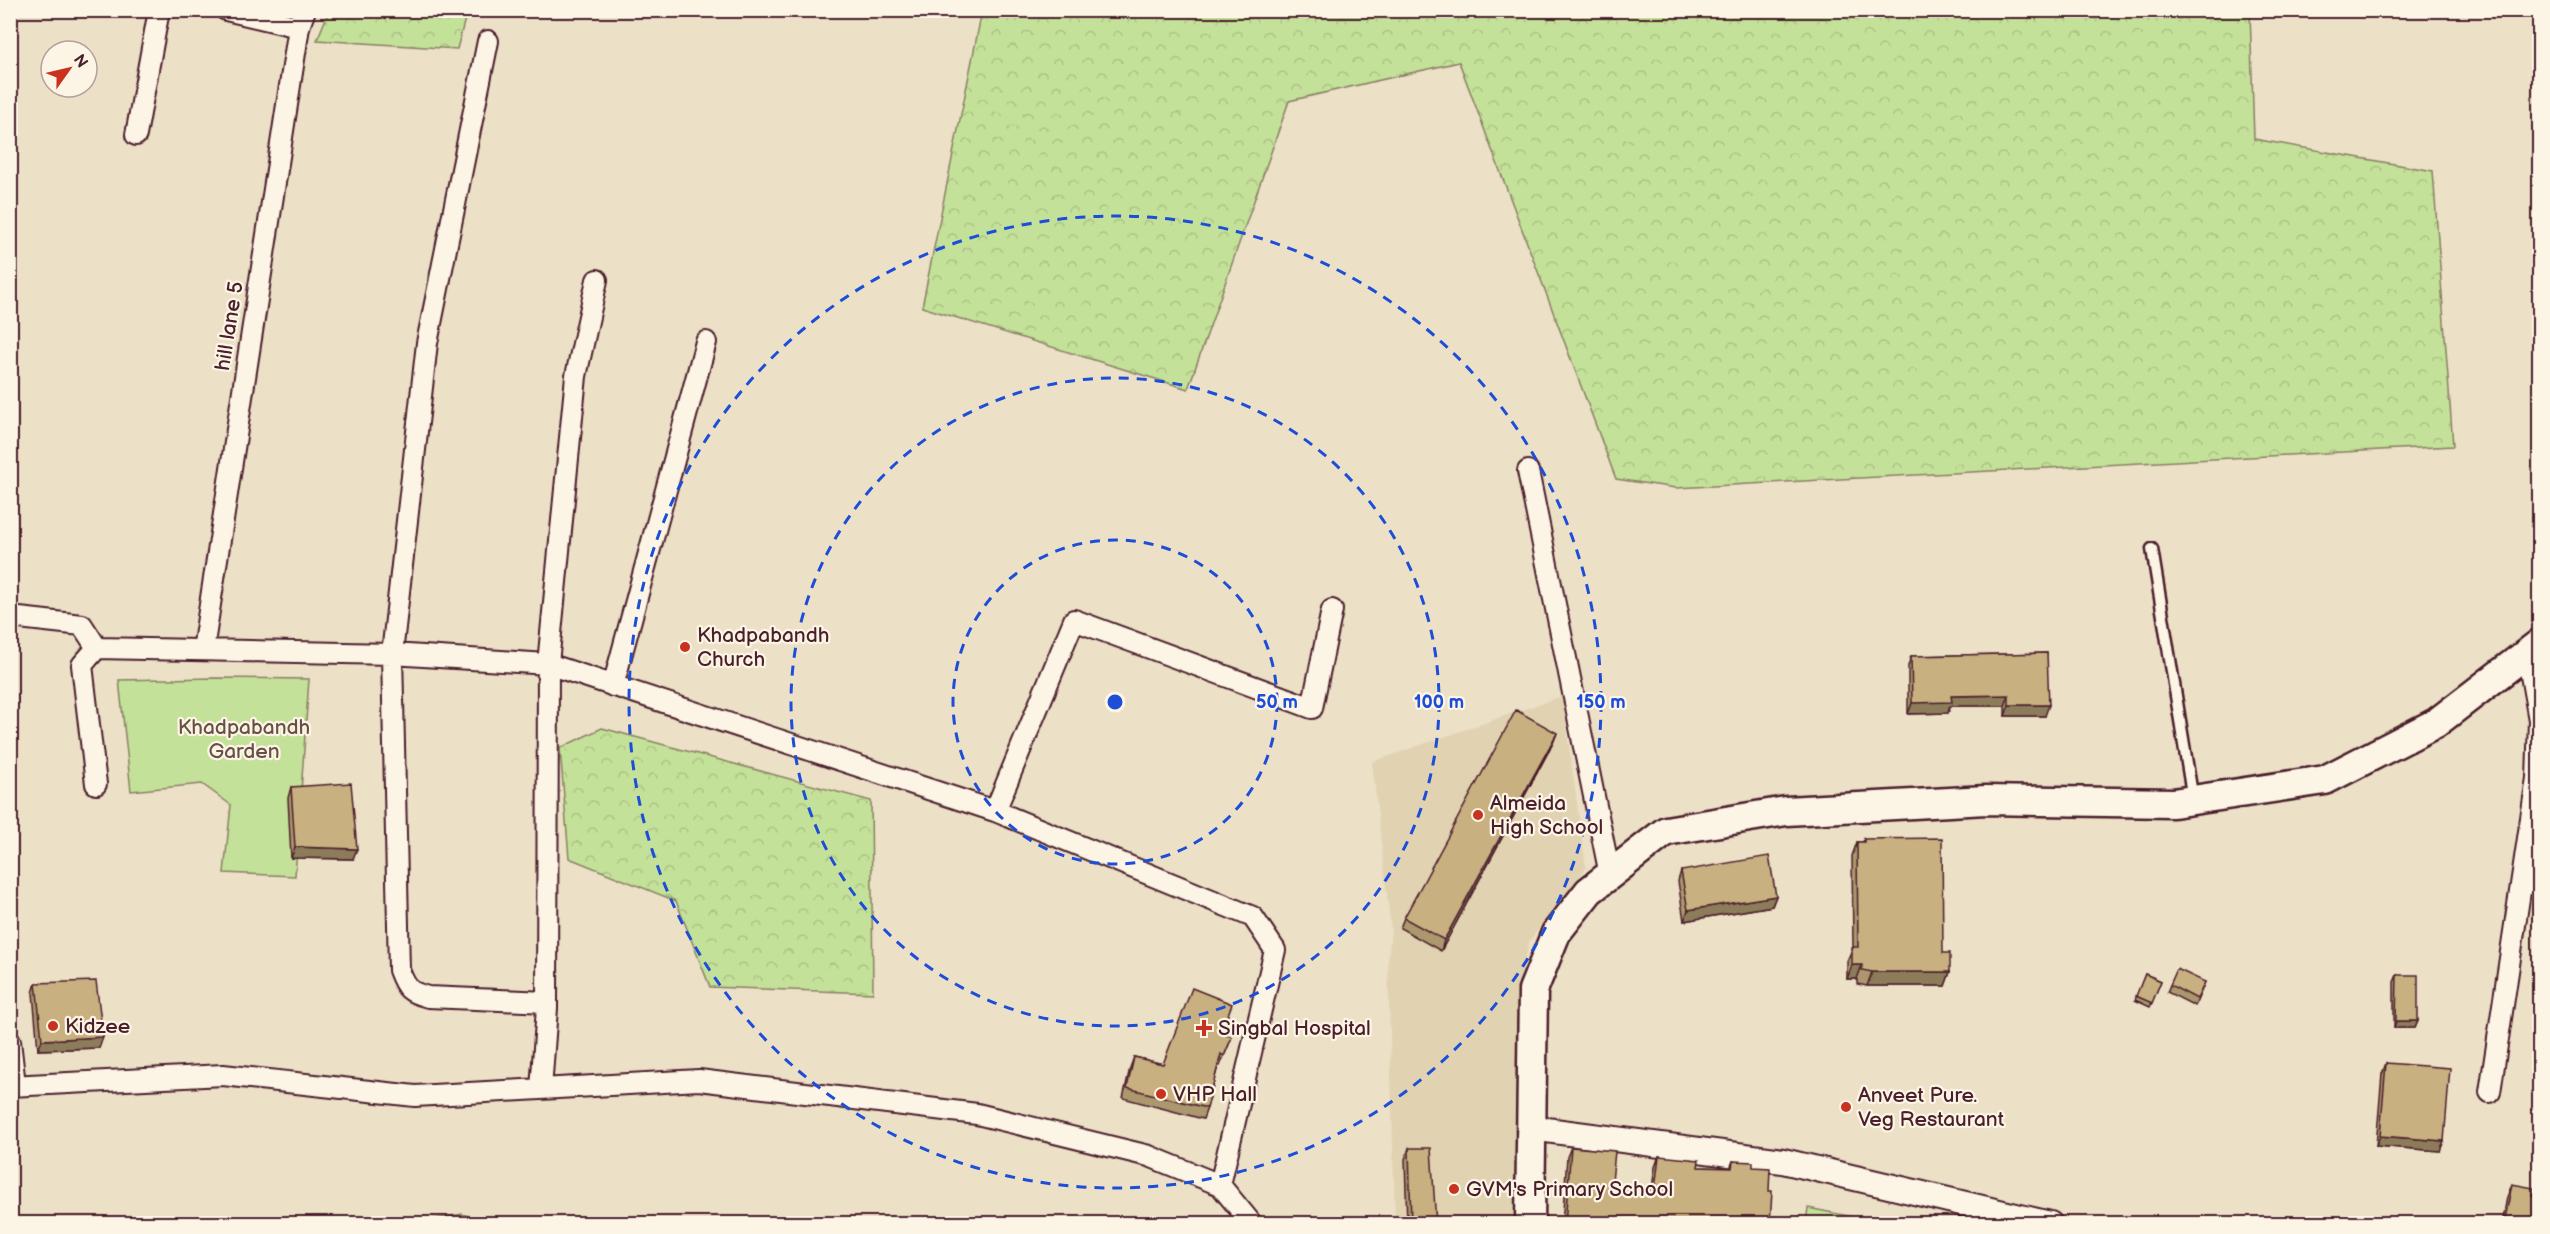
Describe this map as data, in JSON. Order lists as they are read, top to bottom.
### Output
{
  "streets": {
    "street": ["hill lane 5"]
  },
  "parks": ["Khadpabandh Garden"],
  "places": {
    "other": [
      "Khadpabandh Church",
      "Almeida High School",
      "Kidzee",
      "VHP Hall",
      "Anveet Pure. Veg Restaurant",
      "GVM's Primary School"
    ],
    "health": ["Singbal Hospital"]
  },
  "north": "top right",
  "rings": ["50 m", "100 m", "150 m"]
}
